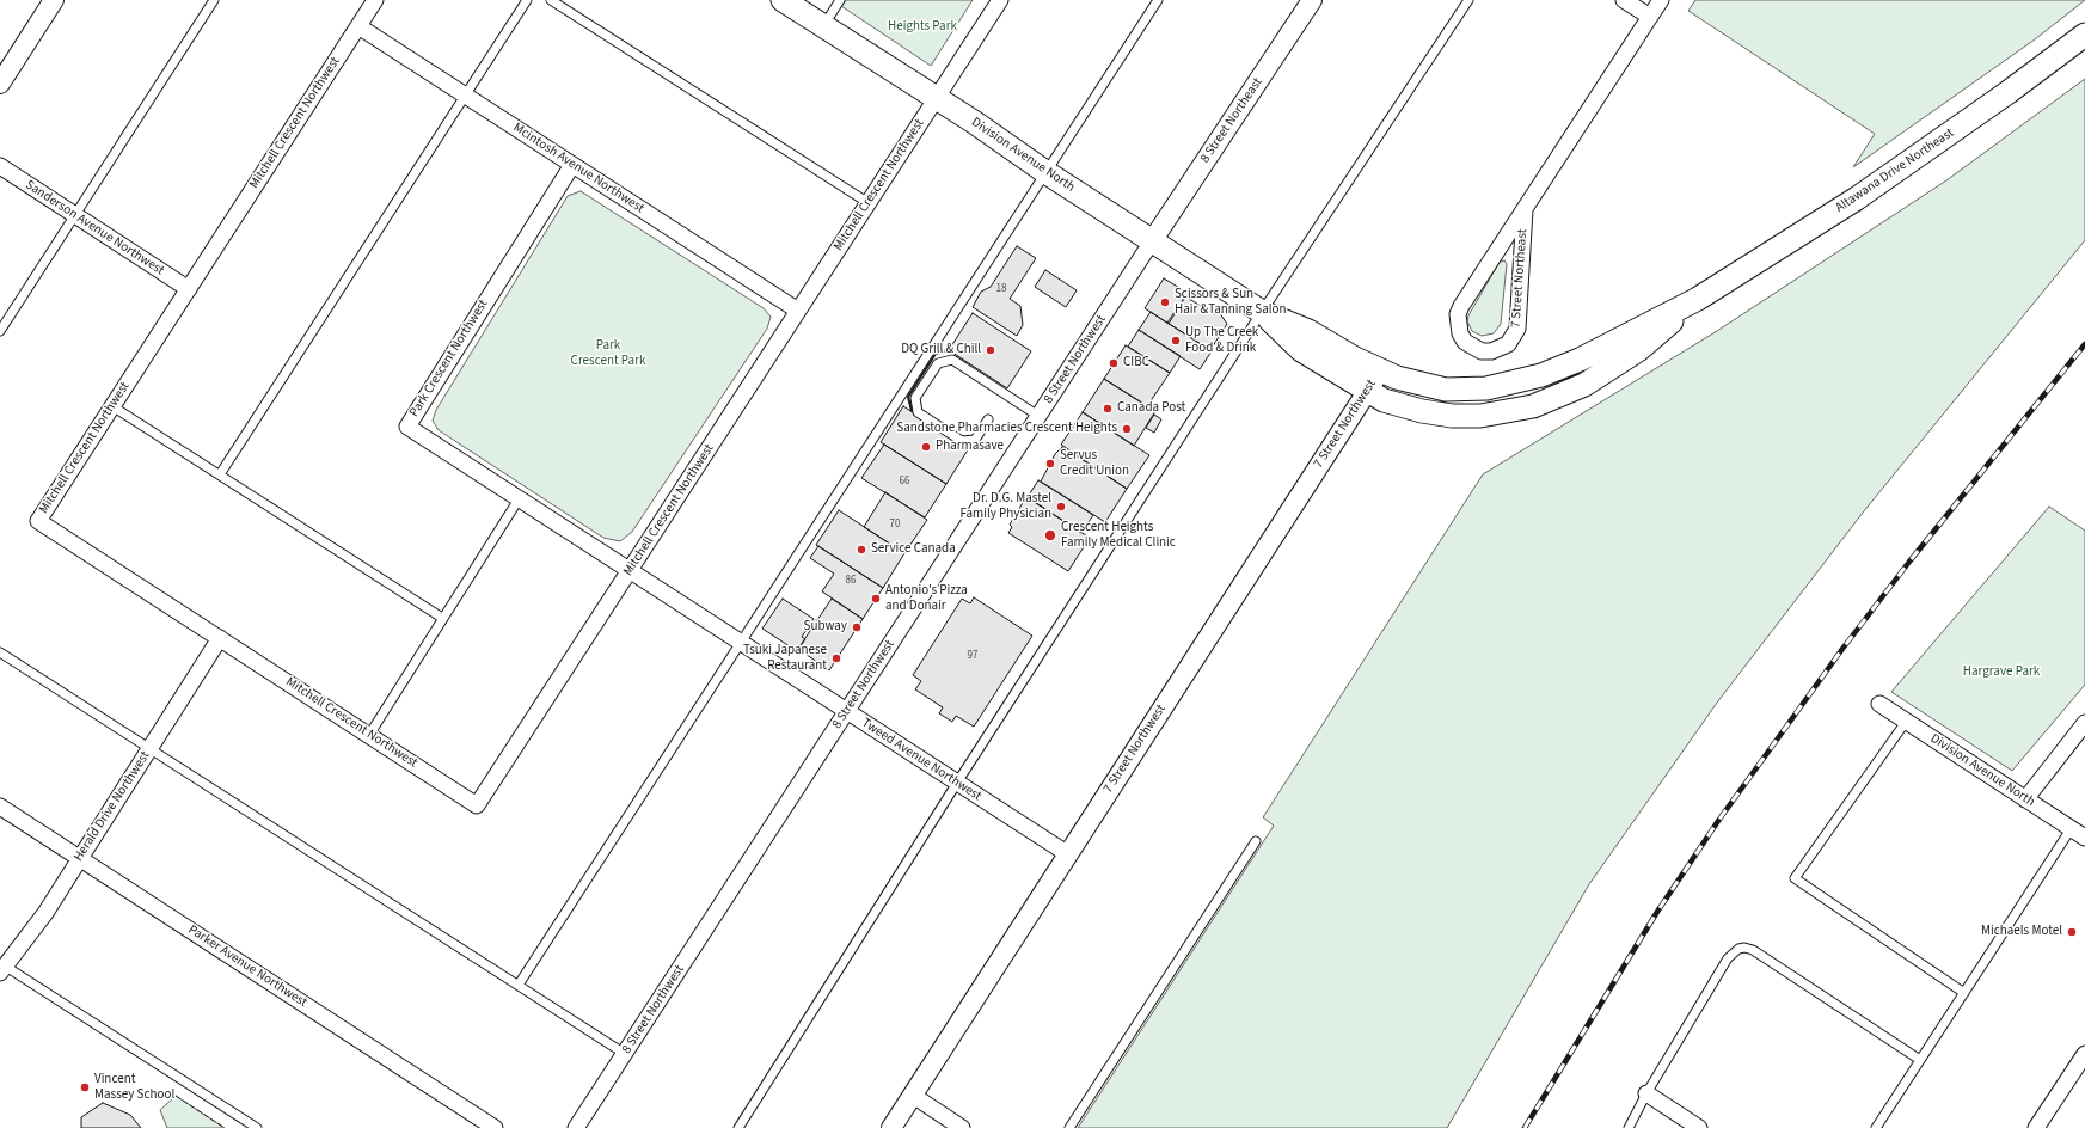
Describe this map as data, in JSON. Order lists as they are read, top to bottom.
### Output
{
  "streets": {
    "main road": ["Division Avenue North", "Altawana Drive Northeast"],
    "street": [
      "8 Street Northeast",
      "Mitchell Crescent Northwest",
      "Mcintosh Avenue Northwest",
      "Sanderson Avenue Northwest",
      "7 Street Northeast",
      "Park Crescent Northwest",
      "8 Street Northwest",
      "7 Street Northwest",
      "Tweed Avenue Northwest",
      "Herald Drive Northwest",
      "Parker Avenue Northwest"
    ]
  },
  "crossings": [
    ["8 Street Northeast", "Division Avenue North"],
    ["8 Street Northeast", "8 Street Northwest"],
    ["Mitchell Crescent Northwest", "Division Avenue North"],
    ["Mitchell Crescent Northwest", "Mcintosh Avenue Northwest"],
    ["Mitchell Crescent Northwest", "Sanderson Avenue Northwest"],
    ["Mitchell Crescent Northwest", "Park Crescent Northwest"],
    ["Mitchell Crescent Northwest", "Tweed Avenue Northwest"],
    ["Mitchell Crescent Northwest", "Herald Drive Northwest"],
    ["Division Avenue North", "Altawana Drive Northeast"],
    ["Division Avenue North", "8 Street Northwest"],
    ["Division Avenue North", "7 Street Northwest"],
    ["Mcintosh Avenue Northwest", "Park Crescent Northwest"],
    ["Park Crescent Northwest", "Tweed Avenue Northwest"],
    ["8 Street Northwest", "Tweed Avenue Northwest"],
    ["7 Street Northwest", "Tweed Avenue Northwest"],
    ["Herald Drive Northwest", "Parker Avenue Northwest"]
  ],
  "parks": ["Heights Park", "Park Crescent Park", "Hargrave Park"],
  "places": [
    "Scissors & Sun Hair &Tanning Salon",
    "Up The Creek Food & Drink",
    "DQ Grill & Chill",
    "CIBC",
    "Canada Post",
    "Sandstone Pharmacies Crescent Heights",
    "Pharmasave",
    "Servus Credit Union",
    "Dr. D.G. Mastel Family Physician",
    "Crescent Heights Family Medical Clinic",
    "Service Canada",
    "Antonio's Pizza and Donair",
    "Subway",
    "Tsuki Japanese Restaurant",
    "Michaels Motel",
    "Vincent Massey School"
  ],
  "house_numbers": [
    "18",
    "66",
    "70",
    "86",
    "97"
  ]
}
